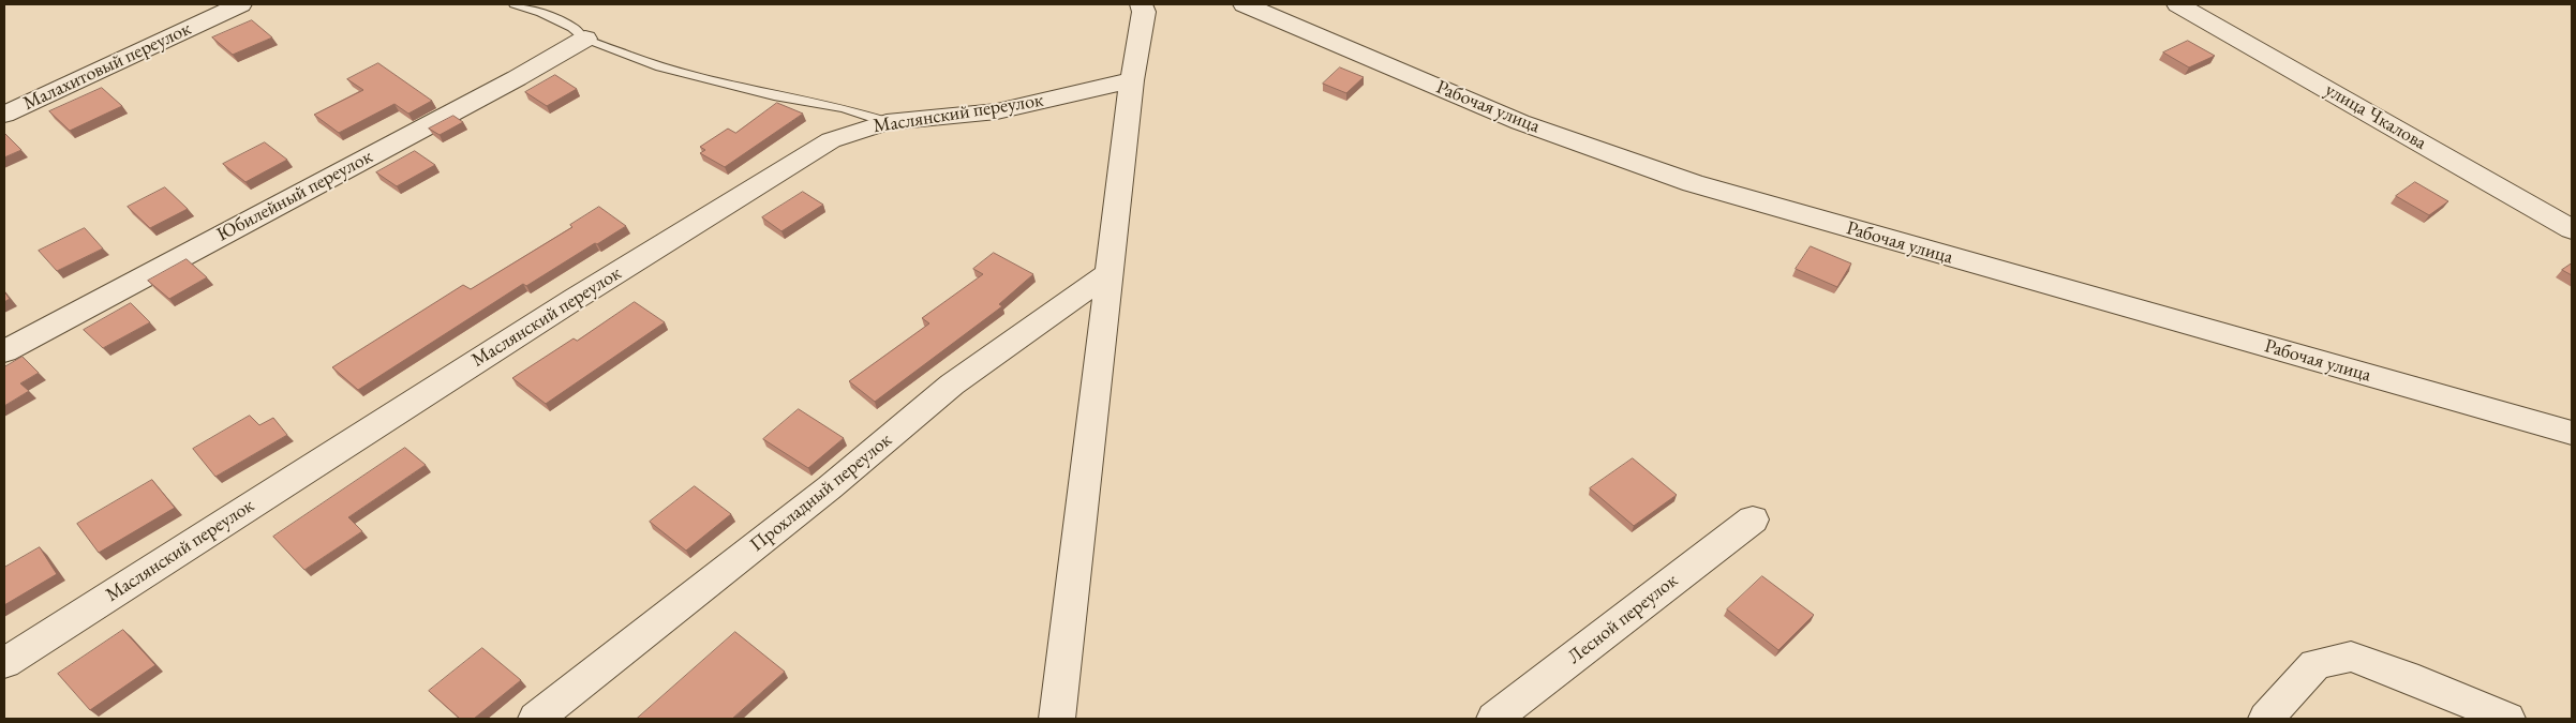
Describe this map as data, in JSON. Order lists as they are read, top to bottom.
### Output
{
  "streets": {
    "street": [
      "Малахитовый переулок",
      "Рабочая улица",
      "Маслянский переулок",
      "улица Чкалова",
      "Юбилейный переулок",
      "Прохладный переулок",
      "Лесной переулок"
    ]
  }
}
